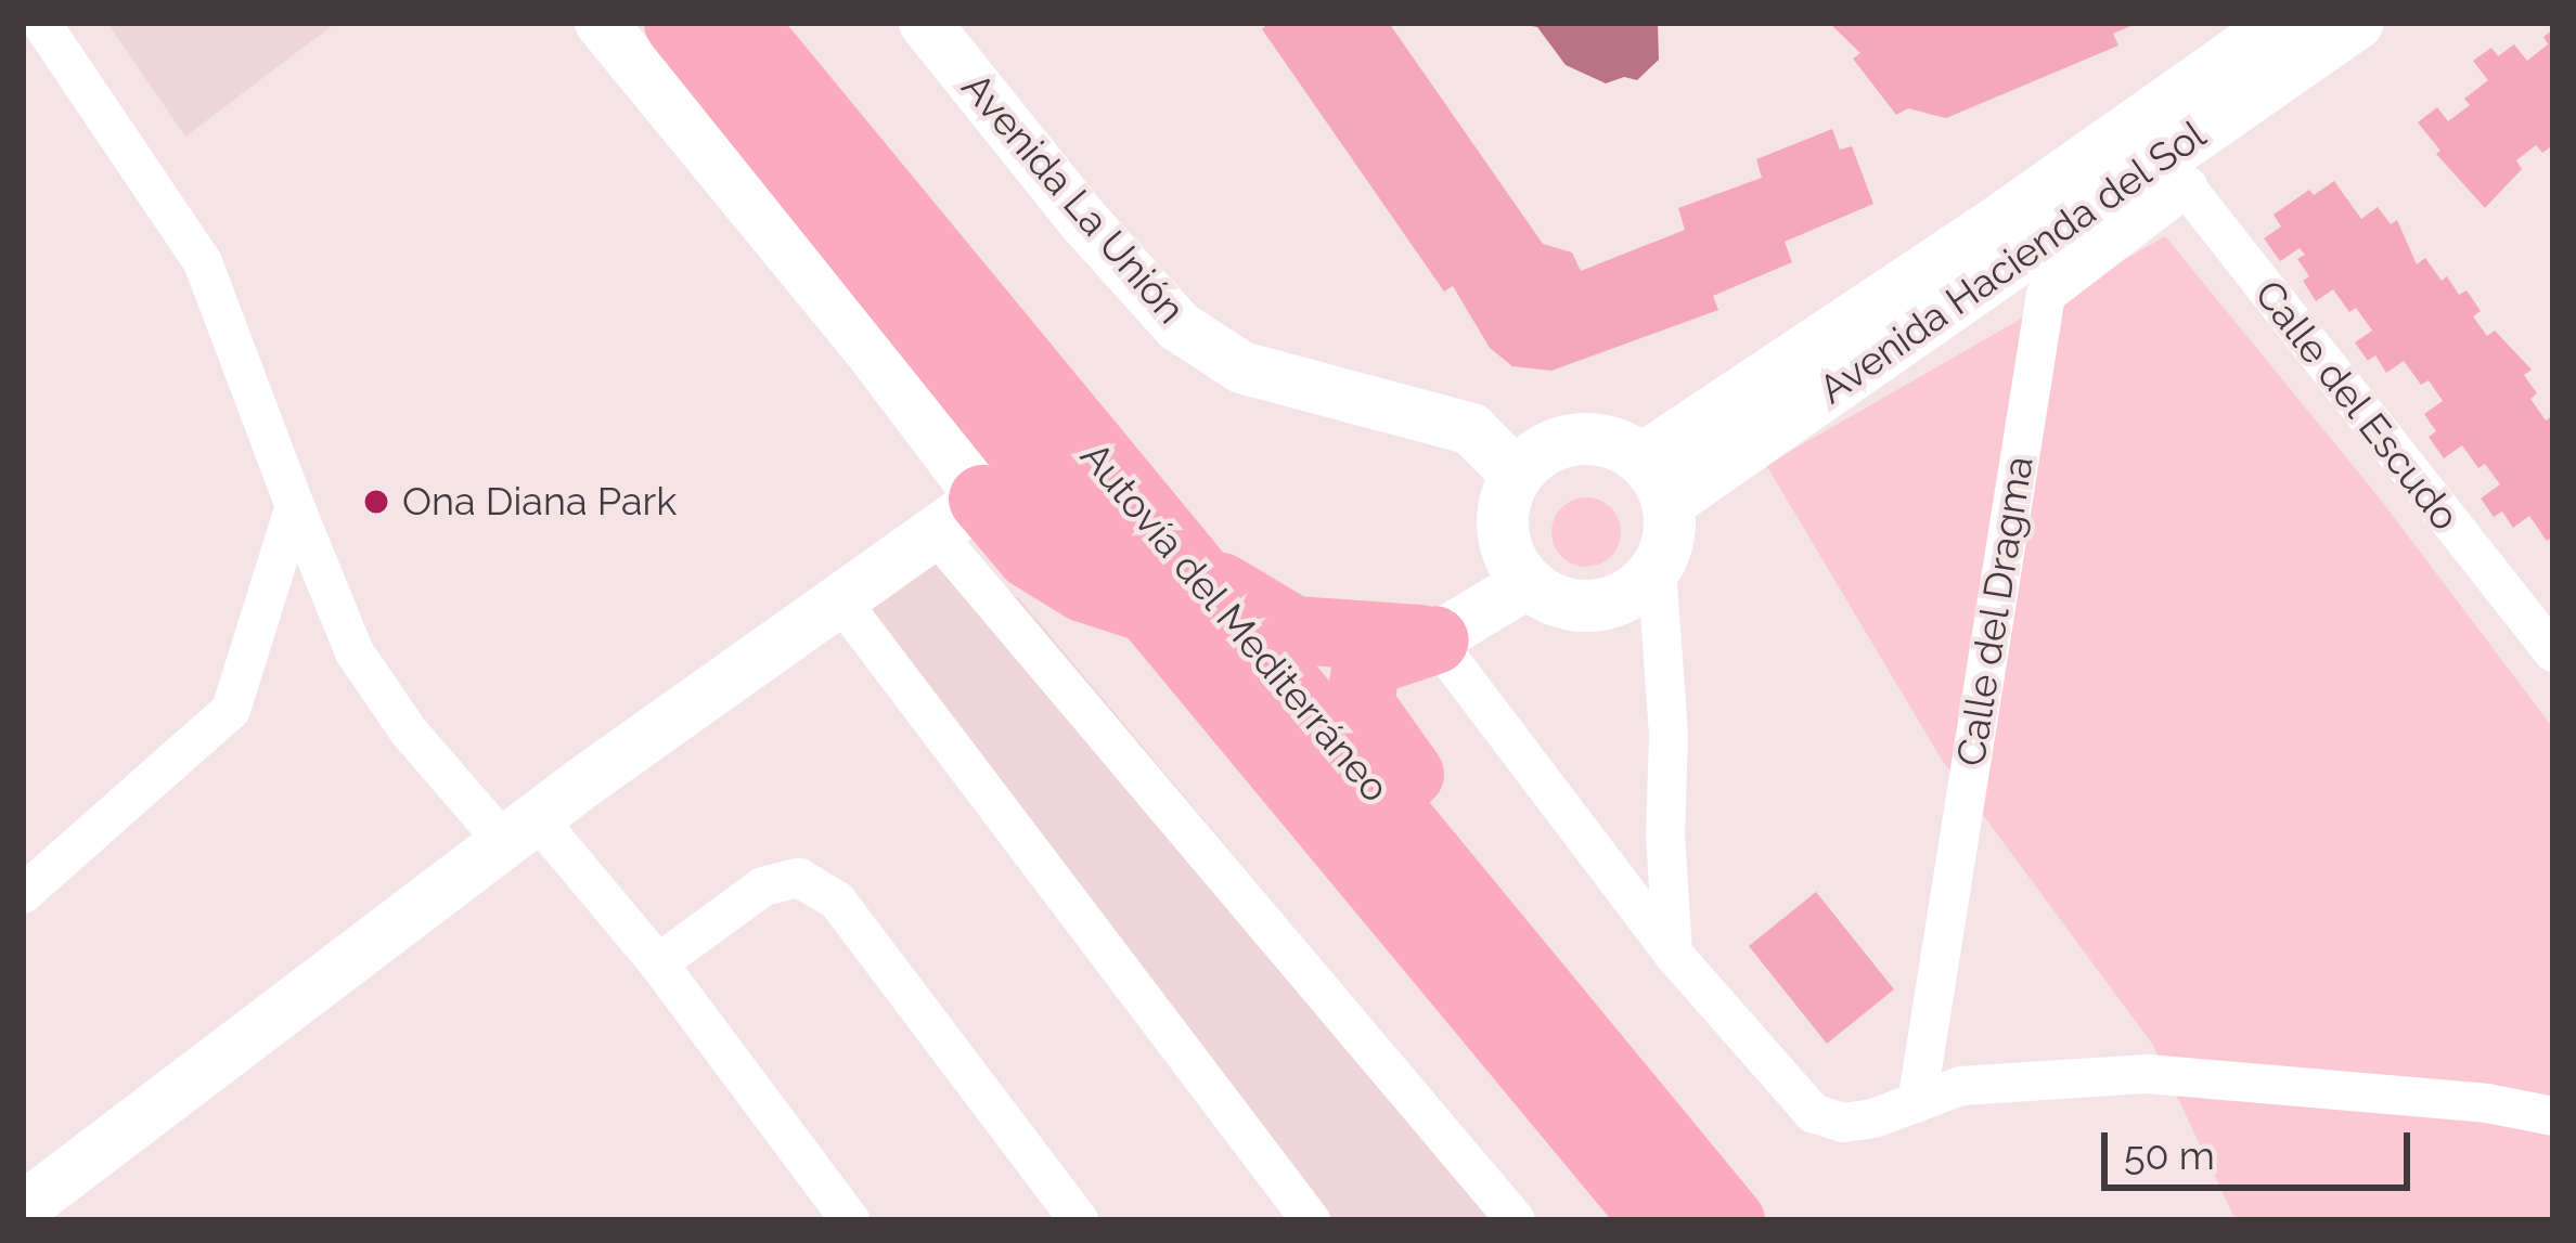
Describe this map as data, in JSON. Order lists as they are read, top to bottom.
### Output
{
  "streets": {
    "highway": ["Autovía del Mediterráneo"],
    "street": [
      "Avenida La Unión",
      "Avenida Hacienda del Sol",
      "Calle del Escudo",
      "Calle del Dragma"
    ]
  },
  "crossings": [
    ["Avenida La Unión", "Avenida Hacienda del Sol"],
    ["Avenida Hacienda del Sol", "Calle del Escudo"],
    ["Avenida Hacienda del Sol", "Calle del Dragma"],
    ["Calle del Escudo", "Calle del Dragma"]
  ],
  "places": ["Ona Diana Park"],
  "scale_bar": "50 m"
}
